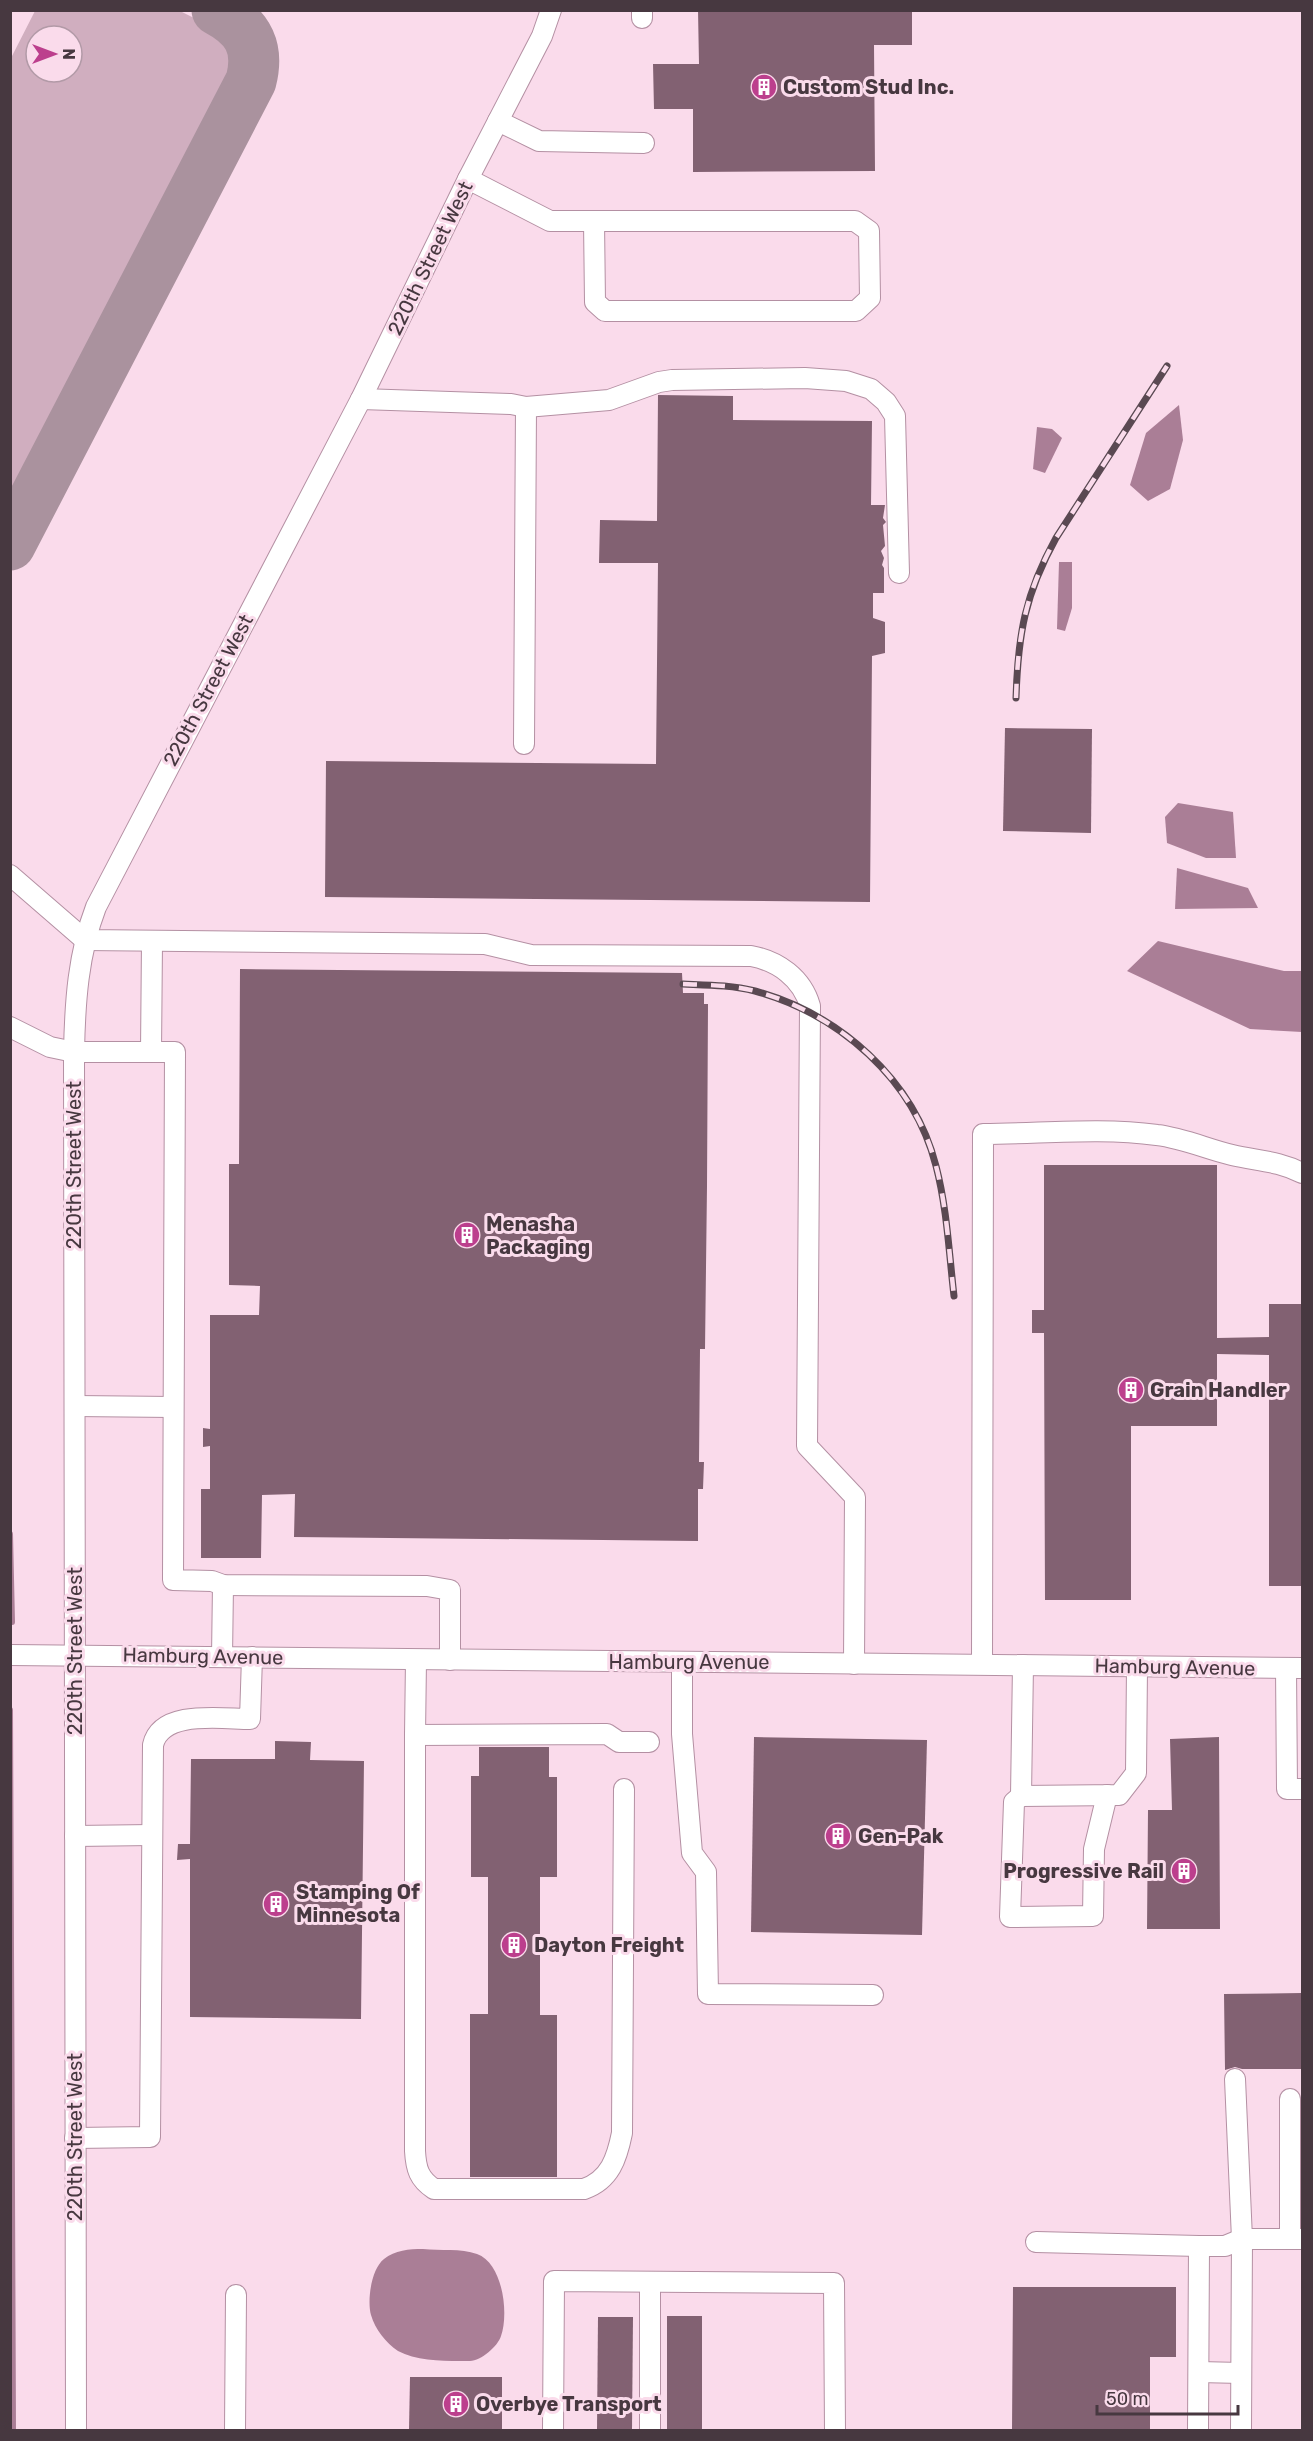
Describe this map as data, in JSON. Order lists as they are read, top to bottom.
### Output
{
  "streets": {
    "street": ["220th Street West", "Hamburg Avenue"]
  },
  "crossings": [
    ["220th Street West", "Hamburg Avenue"]
  ],
  "places": {
    "building": [
      "Custom Stud Inc.",
      "Menasha Packaging",
      "Grain Handler",
      "Gen-Pak",
      "Progressive Rail",
      "Stamping Of Minnesota",
      "Dayton Freight",
      "Overbye Transport"
    ]
  },
  "scale_bar": "50 m",
  "north": "right"
}
